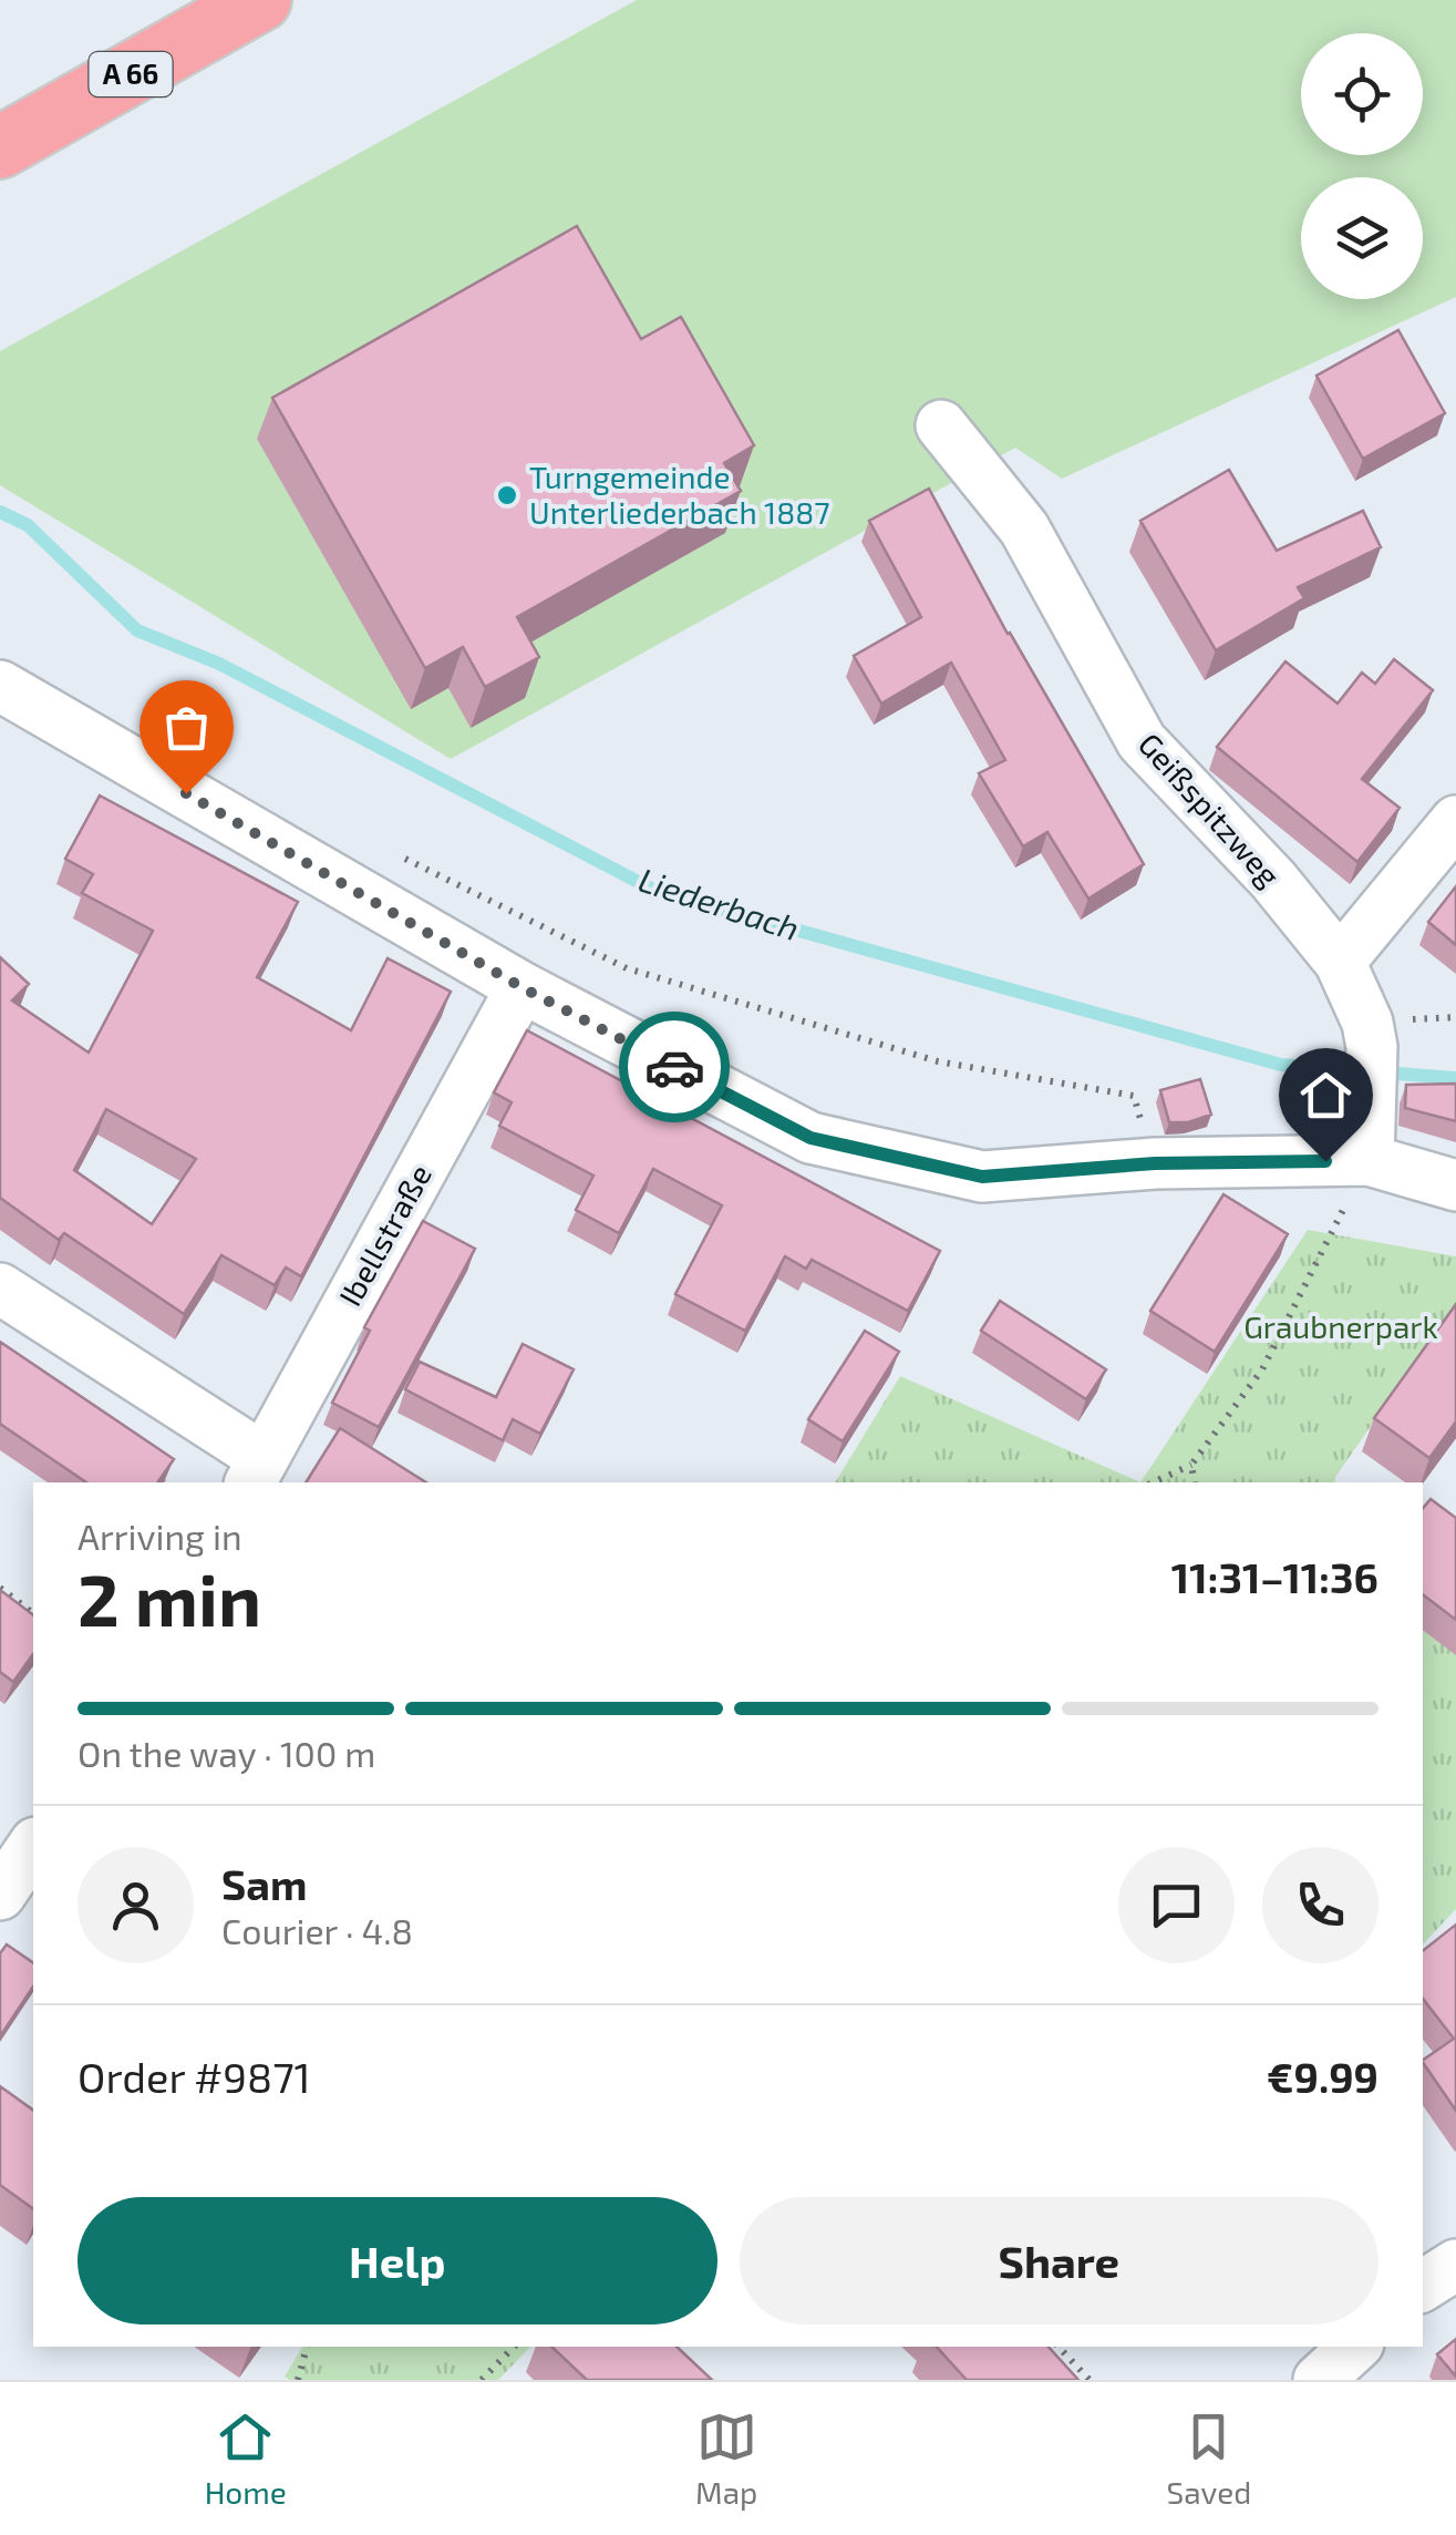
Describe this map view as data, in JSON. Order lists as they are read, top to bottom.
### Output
{
  "streets": {
    "highway": ["A 66"],
    "street": ["Geißspitzweg", "Ibellstraße"]
  },
  "water": ["Liederbach"],
  "parks": ["Graubnerpark"],
  "places": ["Turngemeinde Unterliederbach 1887"],
  "page": {
    "heading": ["2 min", "Arriving in", "11:31–11:36"],
    "panel": [
      "Sam",
      "Courier · 4.8",
      "Order #9871",
      "€9.99"
    ],
    "bar": "On the way · 100 m",
    "buttons": ["Help", "Share"],
    "tabs": ["Home", "Map", "Saved"]
  }
}
